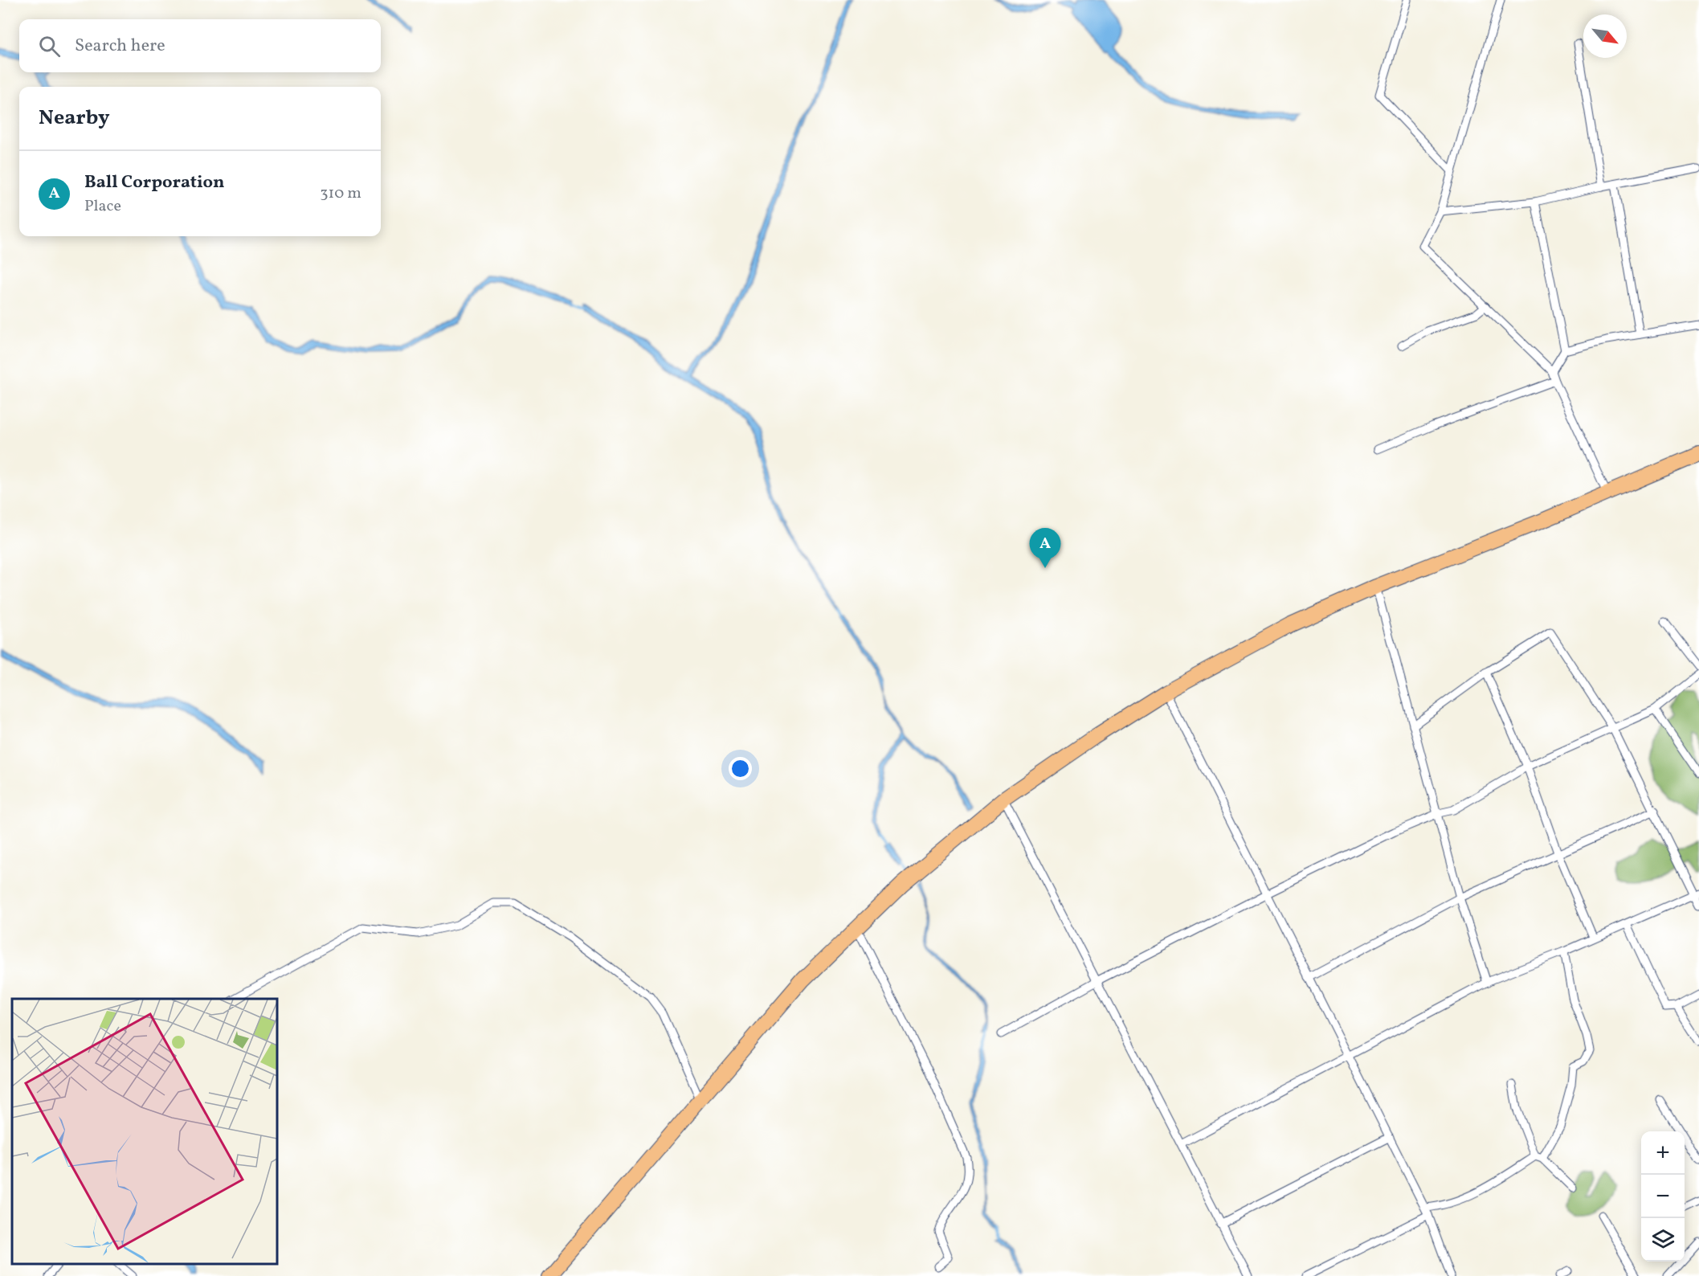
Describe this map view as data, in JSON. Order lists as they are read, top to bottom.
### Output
{
  "north": "bottom right",
  "page": {
    "search": "Search here",
    "heading": "Nearby",
    "list": [
      {
        "mark": "A",
        "name": "Ball Corporation",
        "note": "Place",
        "value": "310 m"
      }
    ],
    "pins": "A",
    "map_buttons": ["+", "−"]
  }
}
